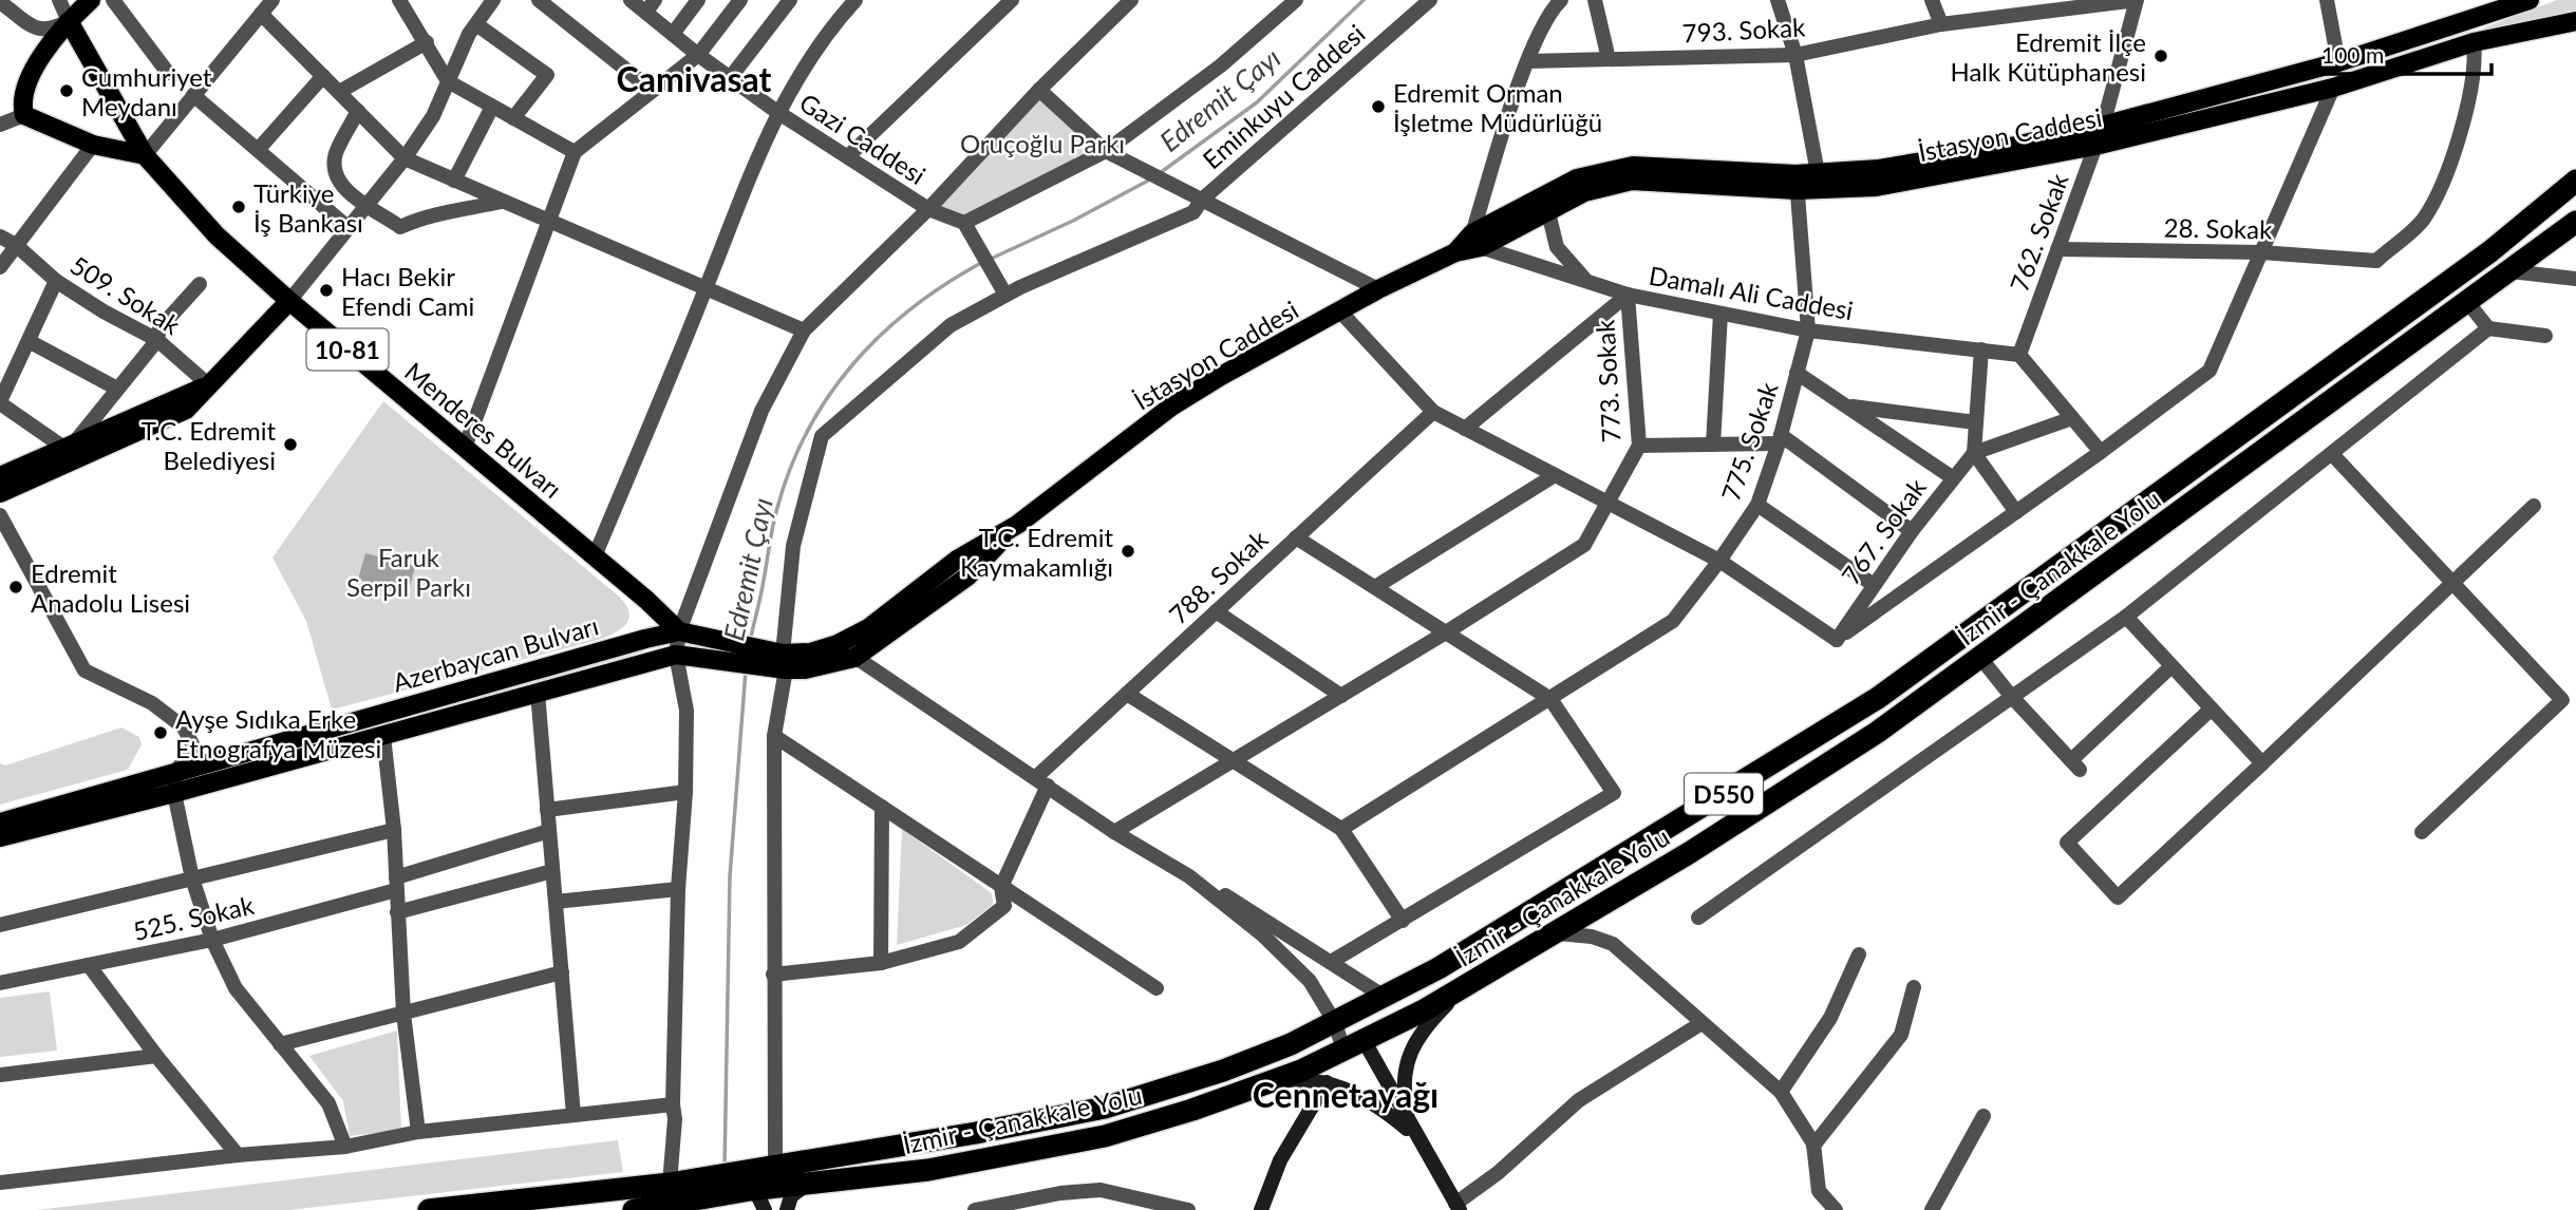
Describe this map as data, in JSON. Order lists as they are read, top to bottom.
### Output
{
  "streets": {
    "highway": ["İzmir - Çanakkale Yolu", "D550"],
    "main road": [
      "İstasyon Caddesi",
      "10-81",
      "Menderes Bulvarı",
      "Azerbaycan Bulvarı"
    ],
    "street": [
      "793. Sokak",
      "Eminkuyu Caddesi",
      "Gazi Caddesi",
      "28. Sokak",
      "762. Sokak",
      "Damalı Ali Caddesi",
      "509. Sokak",
      "773. Sokak",
      "775. Sokak",
      "767. Sokak",
      "788. Sokak",
      "525. Sokak"
    ]
  },
  "crossings": [
    ["793. Sokak", "762. Sokak"],
    ["Eminkuyu Caddesi", "İstasyon Caddesi"],
    ["Eminkuyu Caddesi", "İzmir - Çanakkale Yolu"],
    ["İstasyon Caddesi", "28. Sokak"],
    ["İstasyon Caddesi", "762. Sokak"],
    ["İstasyon Caddesi", "Damalı Ali Caddesi"],
    ["İstasyon Caddesi", "775. Sokak"],
    ["28. Sokak", "762. Sokak"],
    ["762. Sokak", "Damalı Ali Caddesi"],
    ["Damalı Ali Caddesi", "773. Sokak"],
    ["Damalı Ali Caddesi", "775. Sokak"],
    ["10-81", "Menderes Bulvarı"],
    ["Menderes Bulvarı", "Azerbaycan Bulvarı"]
  ],
  "districts": ["Camivasat", "Cennetayağı"],
  "water": ["Edremit Çayı"],
  "parks": ["Oruçoğlu Parkı", "Faruk Serpil Parkı"],
  "places": [
    "Edremit İlçe Halk Kütüphanesi",
    "Cumhuriyet Meydanı",
    "Edremit Orman İşletme Müdürlüğü",
    "Türkiye İş Bankası",
    "Hacı Bekir Efendi Cami",
    "T.C. Edremit Belediyesi",
    "T.C. Edremit Kaymakamlığı",
    "Edremit Anadolu Lisesi",
    "Ayşe Sıdıka Erke Etnografya Müzesi"
  ],
  "scale_bar": "100 m"
}
